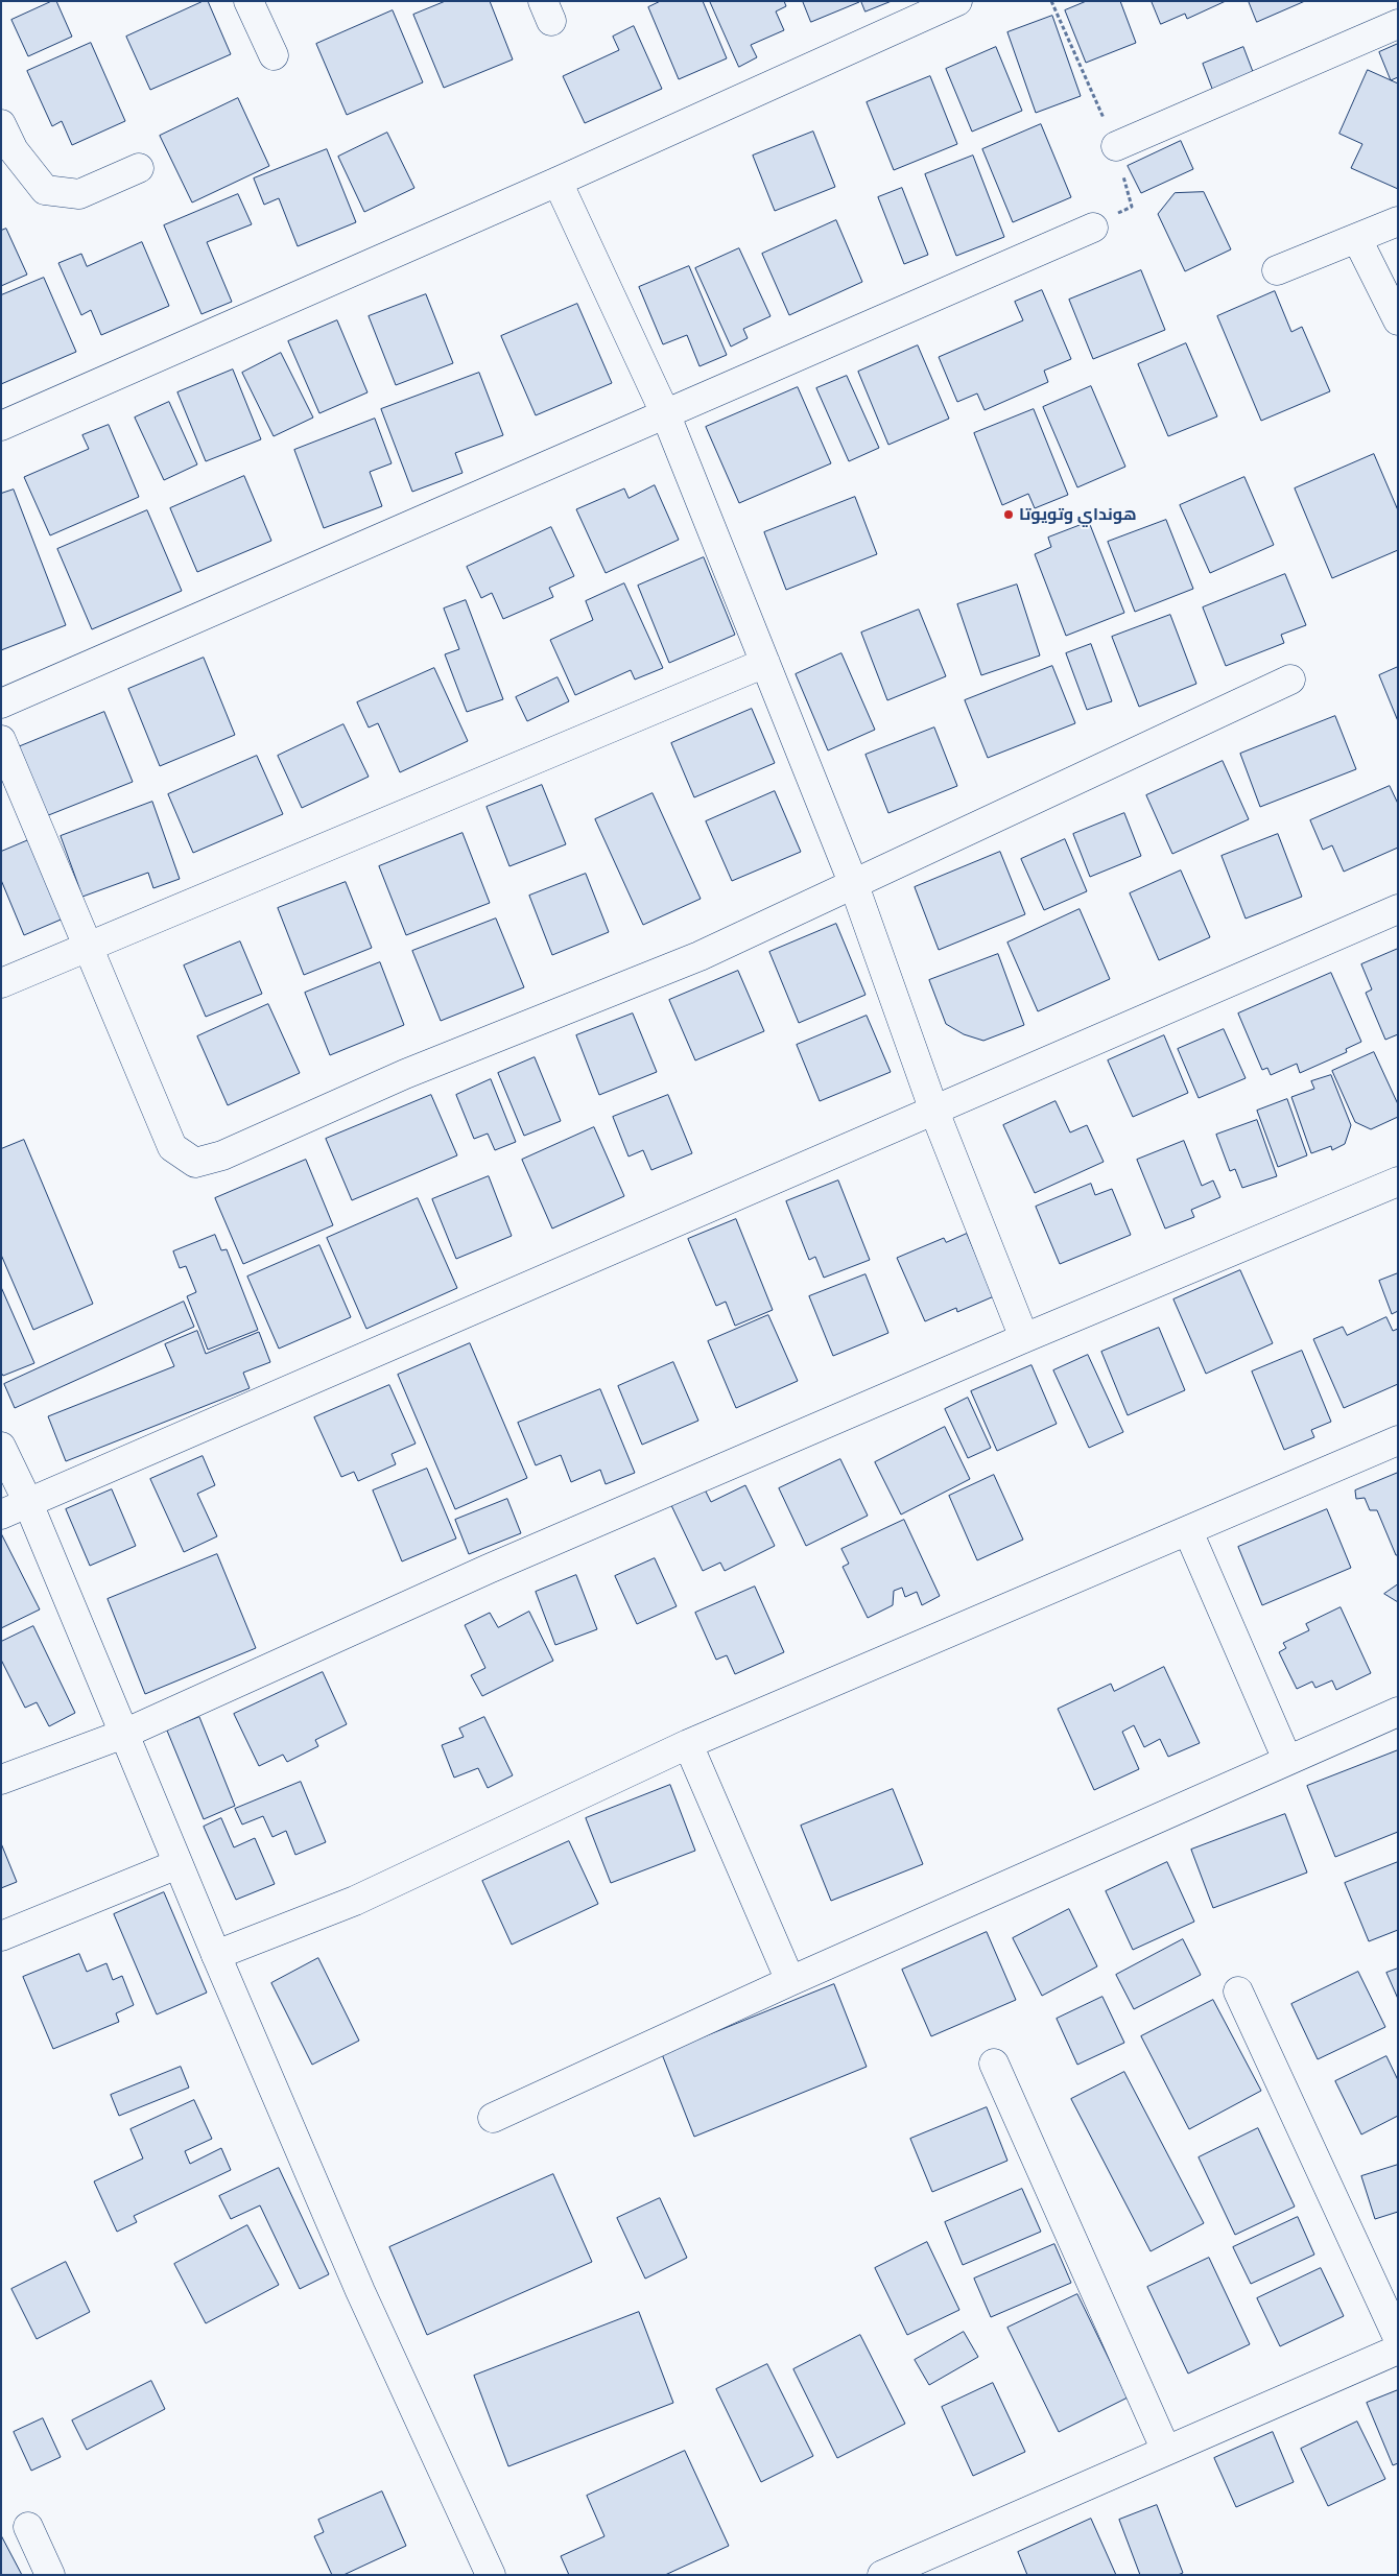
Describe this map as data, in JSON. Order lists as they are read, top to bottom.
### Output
{
  "places": ["هونداي وتويوتا"]
}
